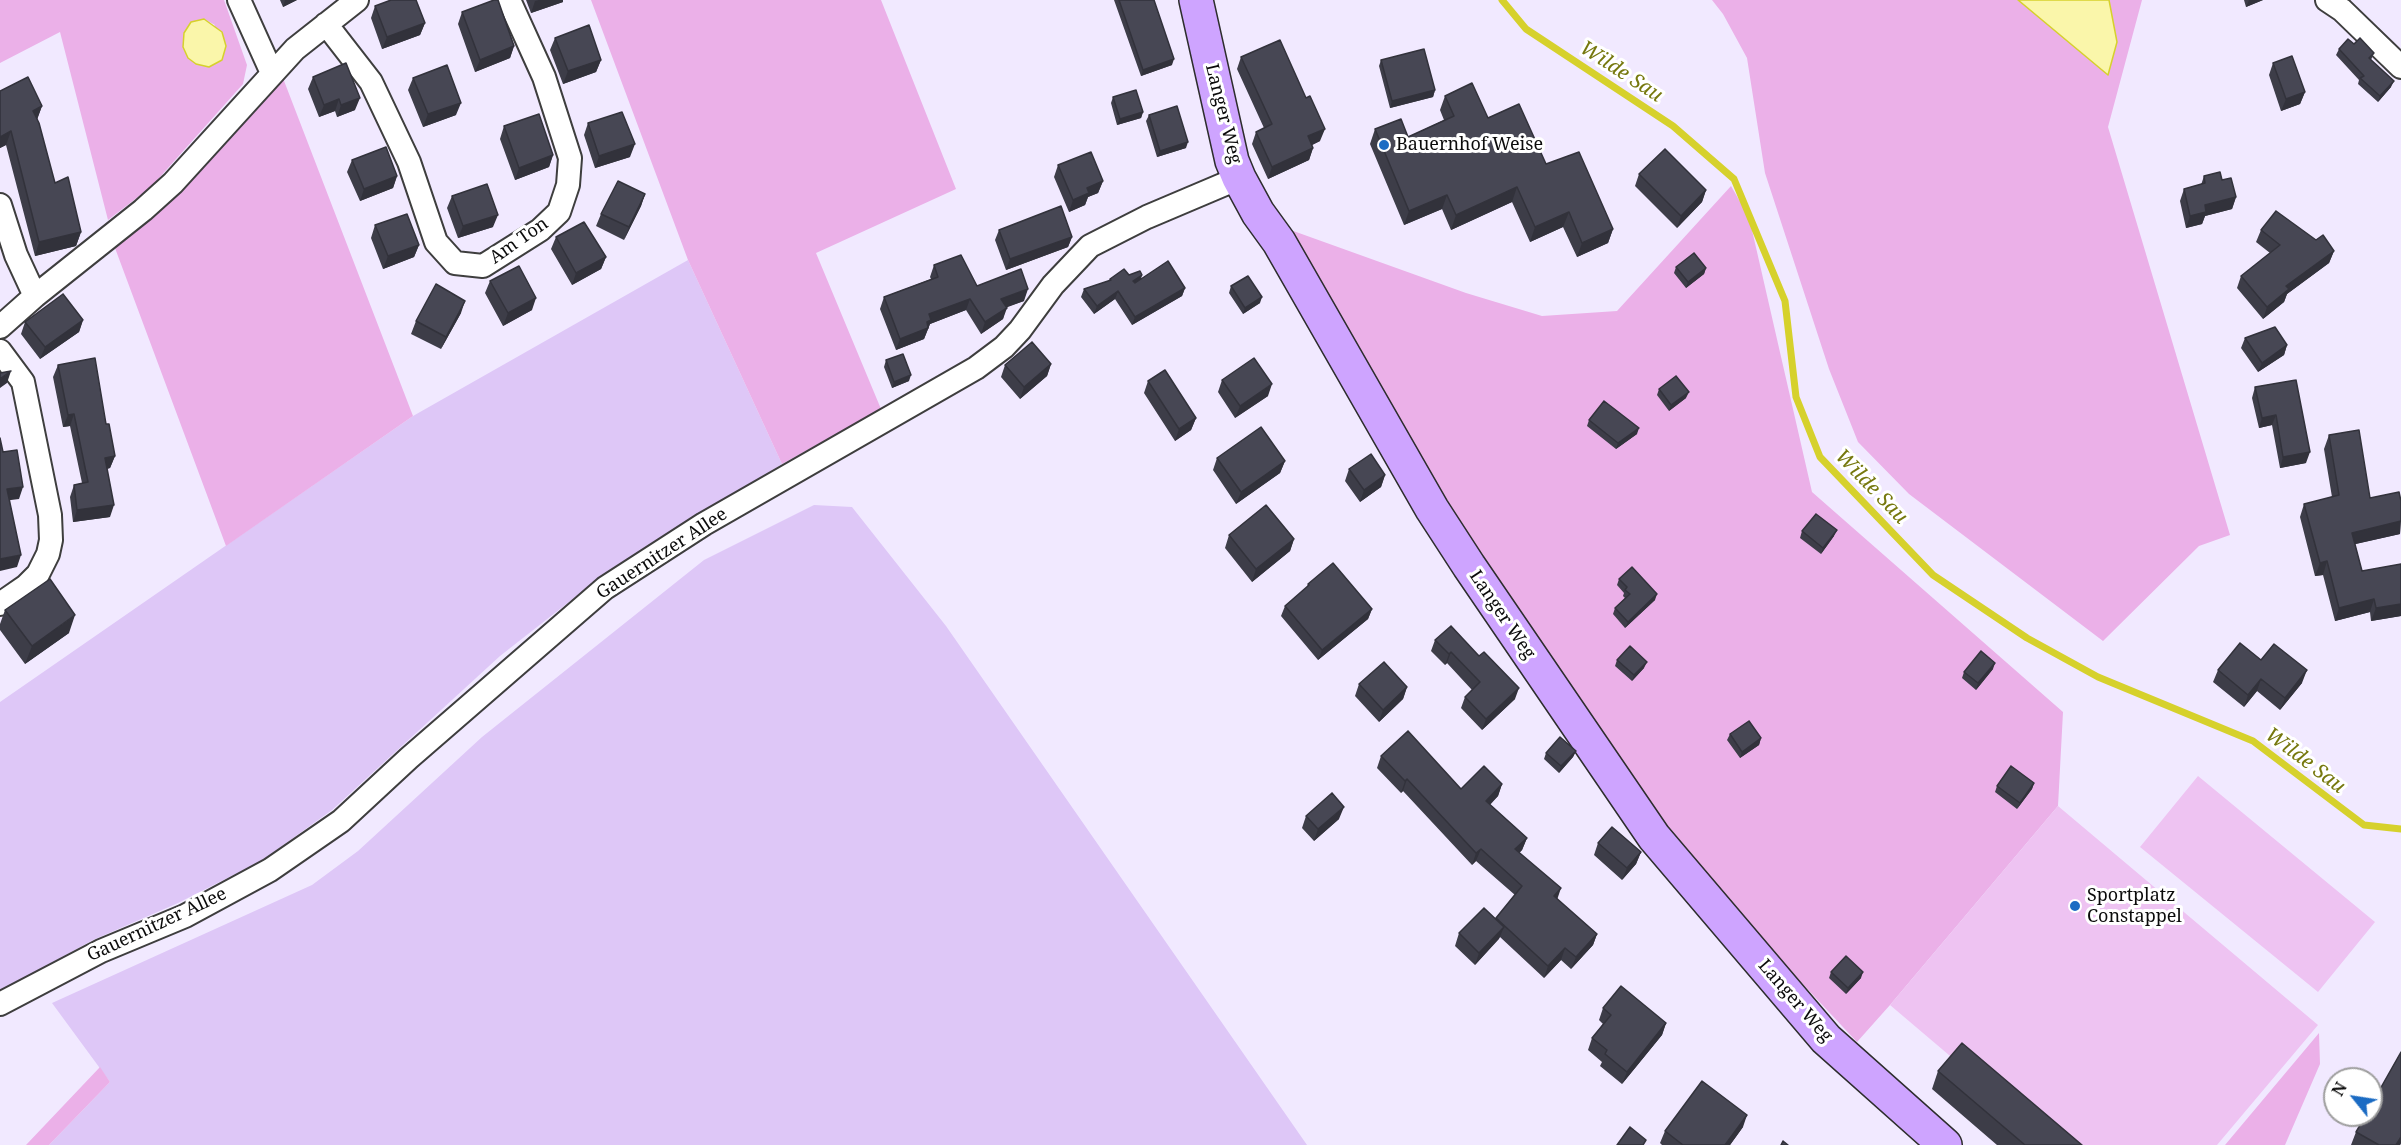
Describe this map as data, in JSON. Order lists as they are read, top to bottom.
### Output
{
  "streets": {
    "street": ["Langer Weg", "Am Ton", "Gauernitzer Allee"]
  },
  "crossings": [
    ["Langer Weg", "Gauernitzer Allee"]
  ],
  "water": ["Wilde Sau"],
  "places": ["Bauernhof Weise", "Sportplatz Constappel"],
  "north": "top left"
}
